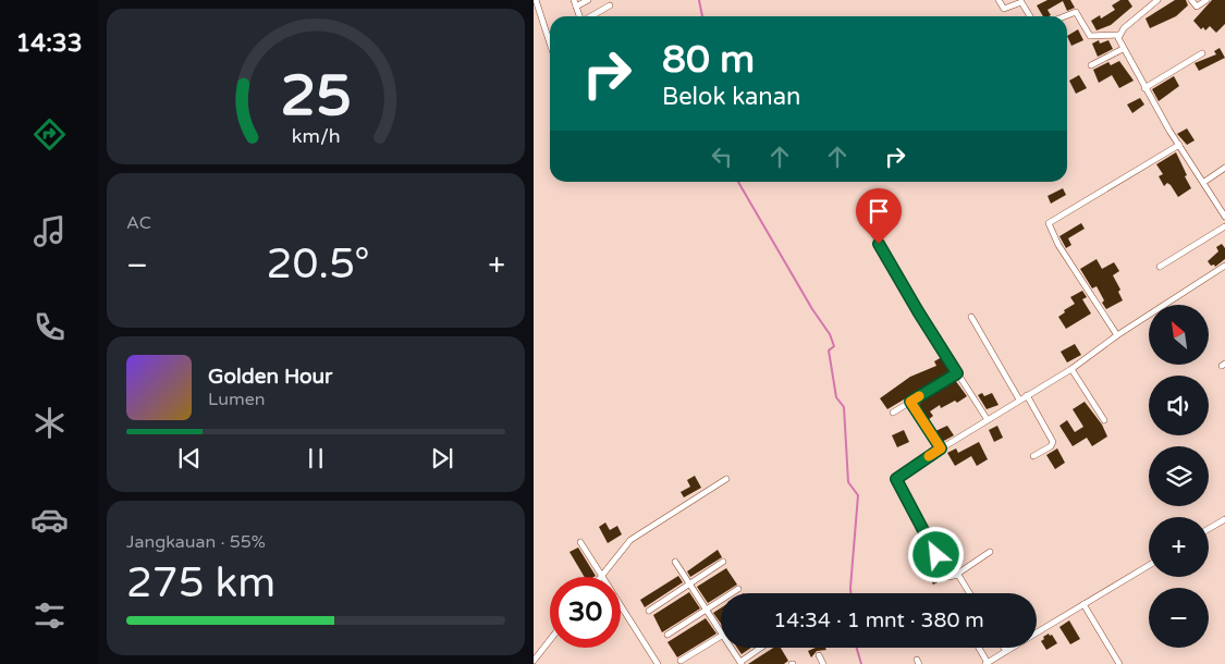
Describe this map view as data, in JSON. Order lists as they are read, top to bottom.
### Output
{
  "north": "top left",
  "page": {
    "tabs": "14:33",
    "turn": ["80 m", "Belok kanan"],
    "tile": [
      "AC",
      ["Jangkauan · 55%", "275 km"]
    ],
    "heat": ["−", "20.5°", "+"],
    "map_buttons": ["+", "−"],
    "song": ["Golden Hour", "Lumen"],
    "limit": "30",
    "trip": "14:34 · 1 mnt · 380 m",
    "gauge": ["25", "km/h"]
  }
}
